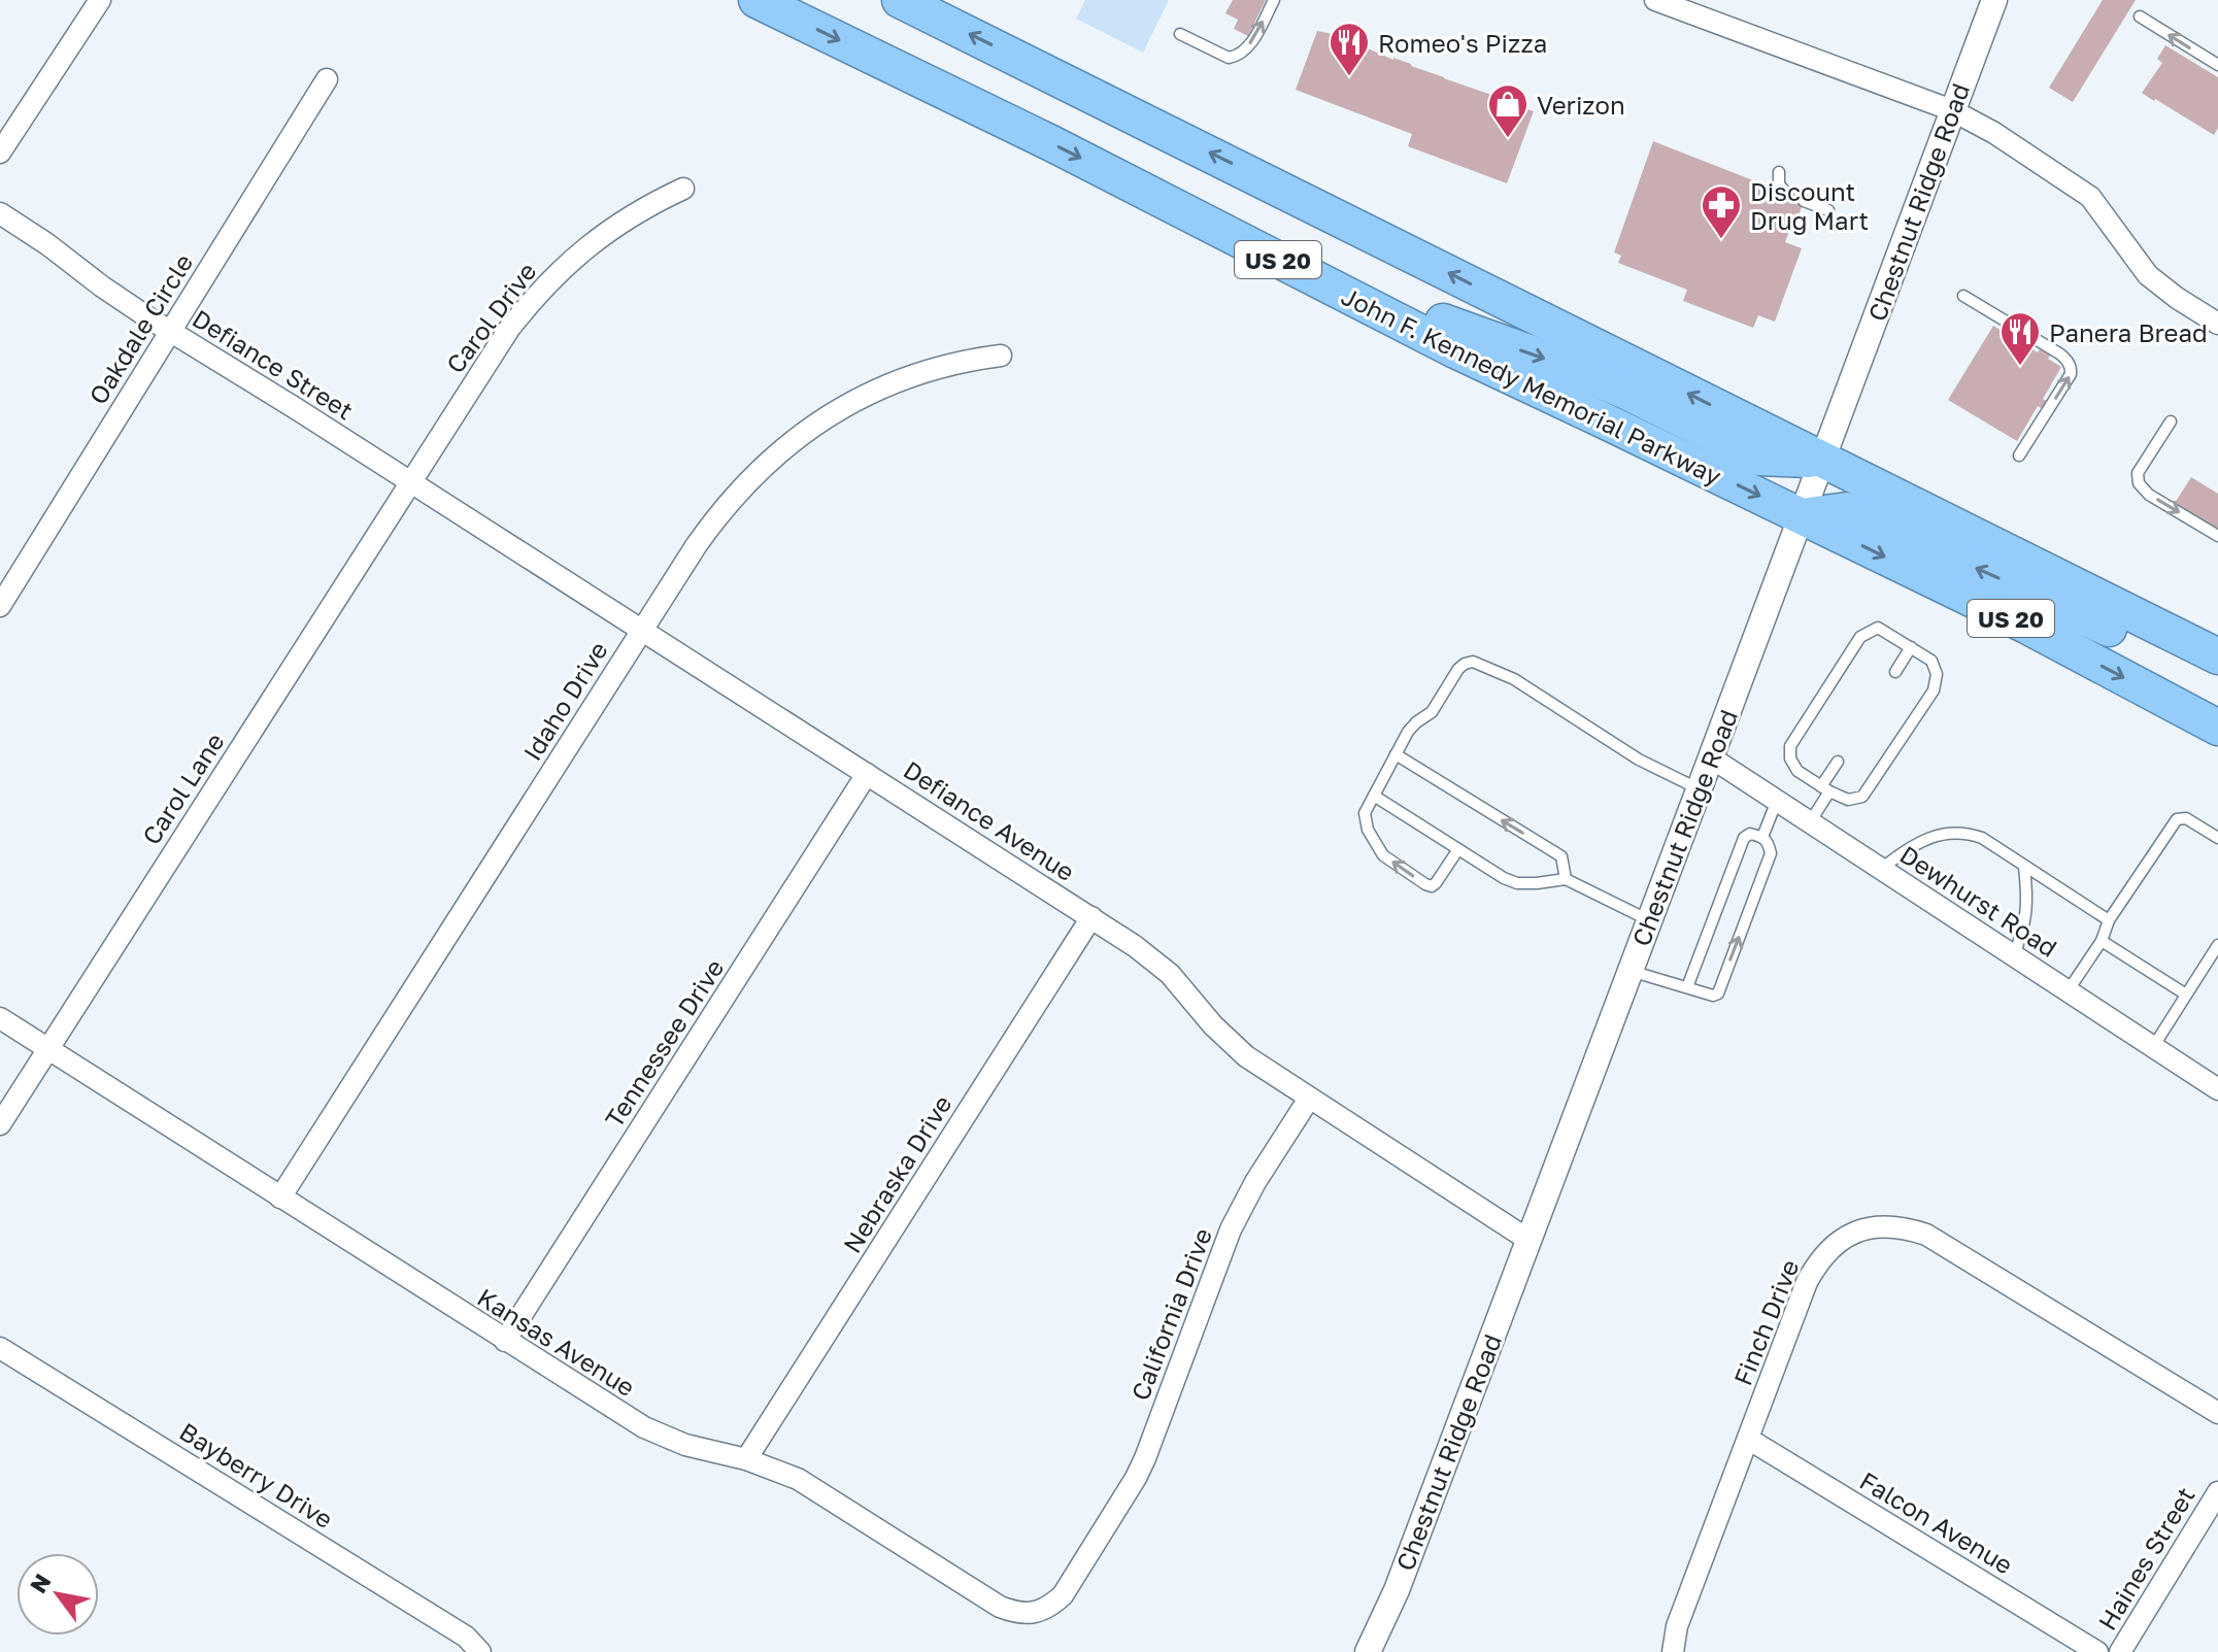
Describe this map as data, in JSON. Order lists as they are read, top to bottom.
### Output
{
  "streets": {
    "highway": ["US 20", "John F. Kennedy Memorial Parkway"],
    "street": [
      "Chestnut Ridge Road",
      "Carol Drive",
      "Oakdale Circle",
      "Defiance Street",
      "Idaho Drive",
      "Carol Lane",
      "Defiance Avenue",
      "Dewhurst Road",
      "Tennessee Drive",
      "Nebraska Drive",
      "California Drive",
      "Finch Drive",
      "Kansas Avenue",
      "Bayberry Drive",
      "Falcon Avenue",
      "Haines Street"
    ]
  },
  "crossings": [
    ["Chestnut Ridge Road", "US 20"],
    ["Chestnut Ridge Road", "John F. Kennedy Memorial Parkway"],
    ["Chestnut Ridge Road", "Defiance Avenue"],
    ["Chestnut Ridge Road", "Dewhurst Road"],
    ["Carol Drive", "Defiance Street"],
    ["Carol Drive", "Carol Lane"],
    ["Carol Drive", "Defiance Avenue"],
    ["Oakdale Circle", "Defiance Street"],
    ["Defiance Street", "Carol Lane"],
    ["Defiance Street", "Defiance Avenue"],
    ["Idaho Drive", "Defiance Avenue"],
    ["Idaho Drive", "Kansas Avenue"],
    ["Carol Lane", "Defiance Avenue"],
    ["Carol Lane", "Kansas Avenue"],
    ["Defiance Avenue", "Tennessee Drive"],
    ["Defiance Avenue", "Nebraska Drive"],
    ["Defiance Avenue", "California Drive"],
    ["Tennessee Drive", "Kansas Avenue"],
    ["Nebraska Drive", "Kansas Avenue"],
    ["California Drive", "Kansas Avenue"],
    ["Finch Drive", "Falcon Avenue"]
  ],
  "places": {
    "restaurant": ["Romeo's Pizza", "Panera Bread"],
    "shop": ["Verizon"],
    "pharmacy": ["Discount Drug Mart"]
  },
  "north": "top left"
}
